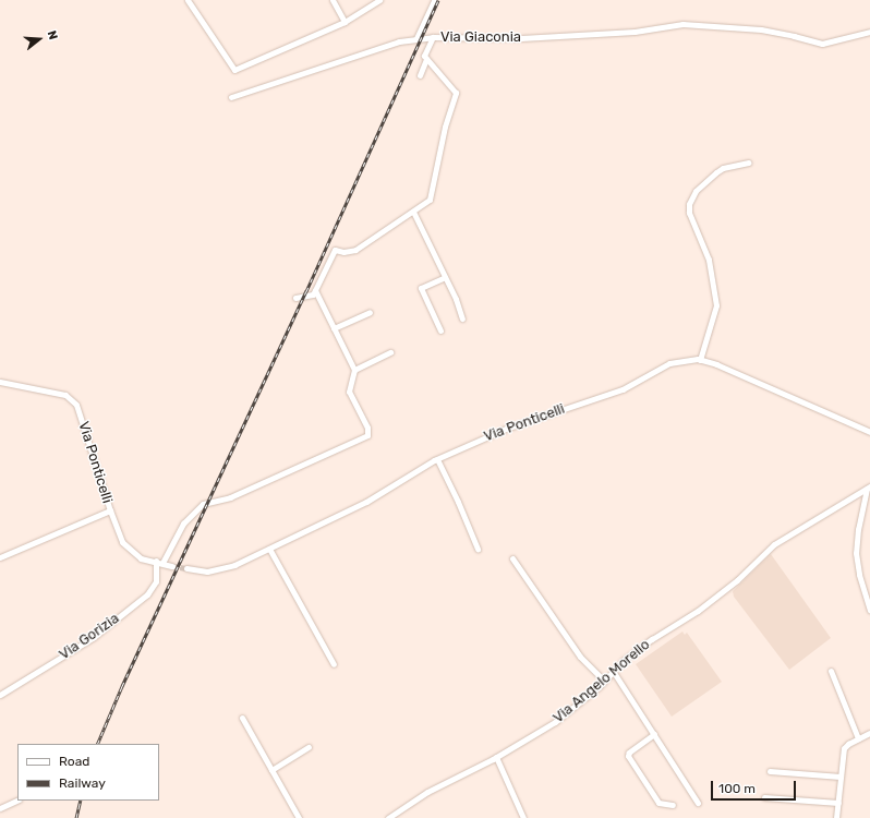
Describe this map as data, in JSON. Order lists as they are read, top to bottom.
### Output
{
  "streets": {
    "street": [
      "Via Giaconia",
      "Via Ponticelli",
      "Via Gorizia",
      "Via Angelo Morello"
    ]
  },
  "crossings": [
    ["Via Ponticelli", "Via Gorizia"]
  ],
  "legend": ["Road", "Railway"],
  "scale_bar": "100 m",
  "north": "right"
}
